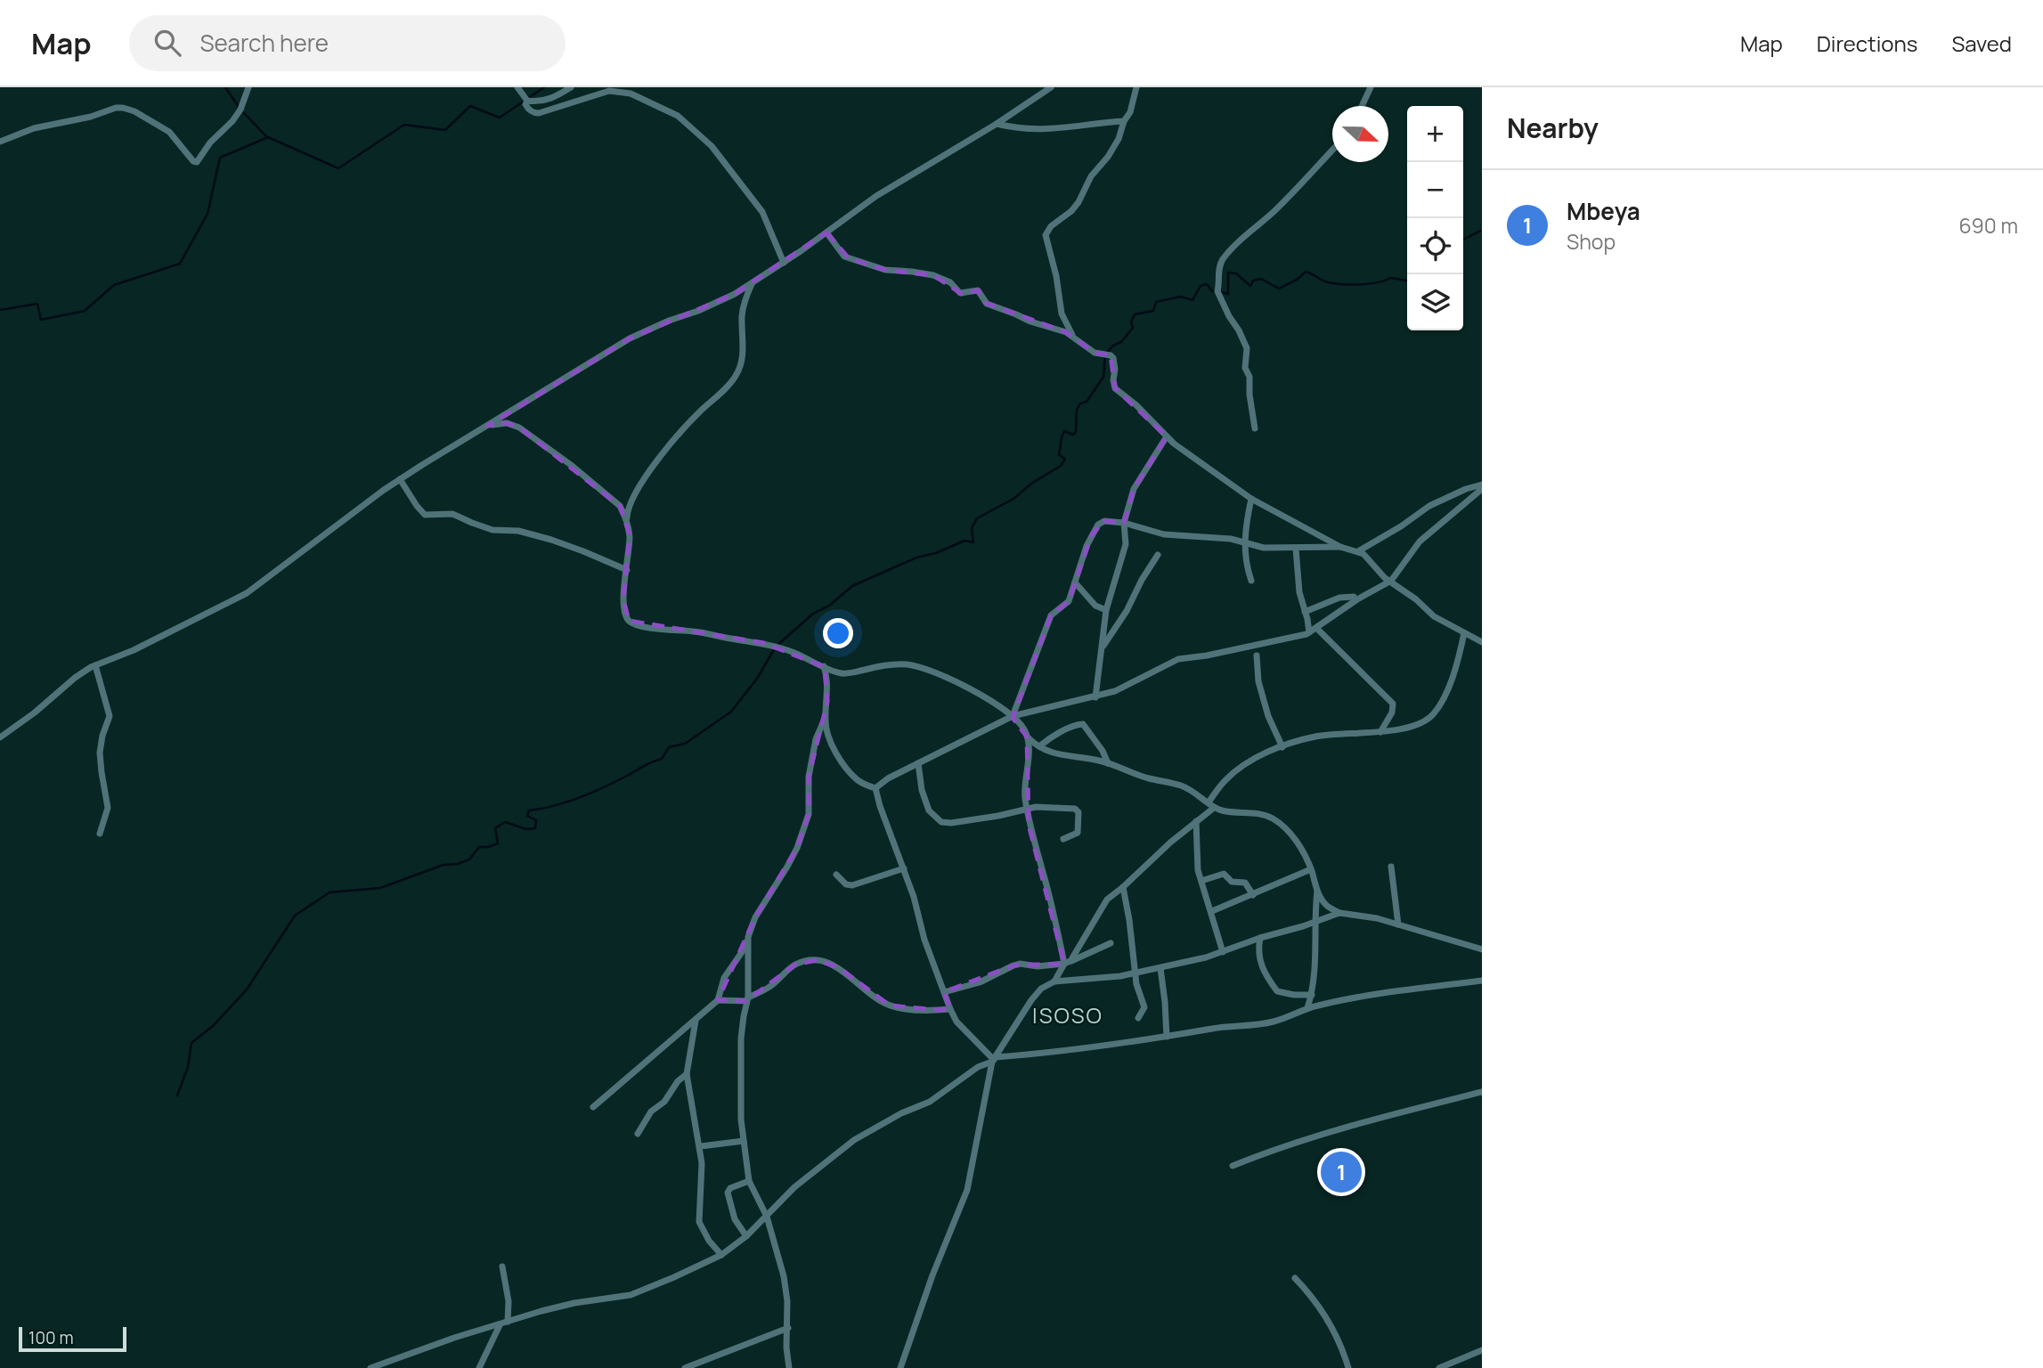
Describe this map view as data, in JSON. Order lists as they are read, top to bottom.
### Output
{
  "districts": ["ISOSO"],
  "scale_bar": "100 m",
  "north": "right",
  "page": {
    "header": "Map",
    "search": "Search here",
    "nav": ["Map", "Directions", "Saved"],
    "heading": "Nearby",
    "map_buttons": ["+", "−"],
    "list": [
      {
        "mark": "1",
        "name": "Mbeya",
        "note": "Shop",
        "value": "690 m"
      }
    ],
    "pins": "1",
    "scale": "100 m"
  }
}
